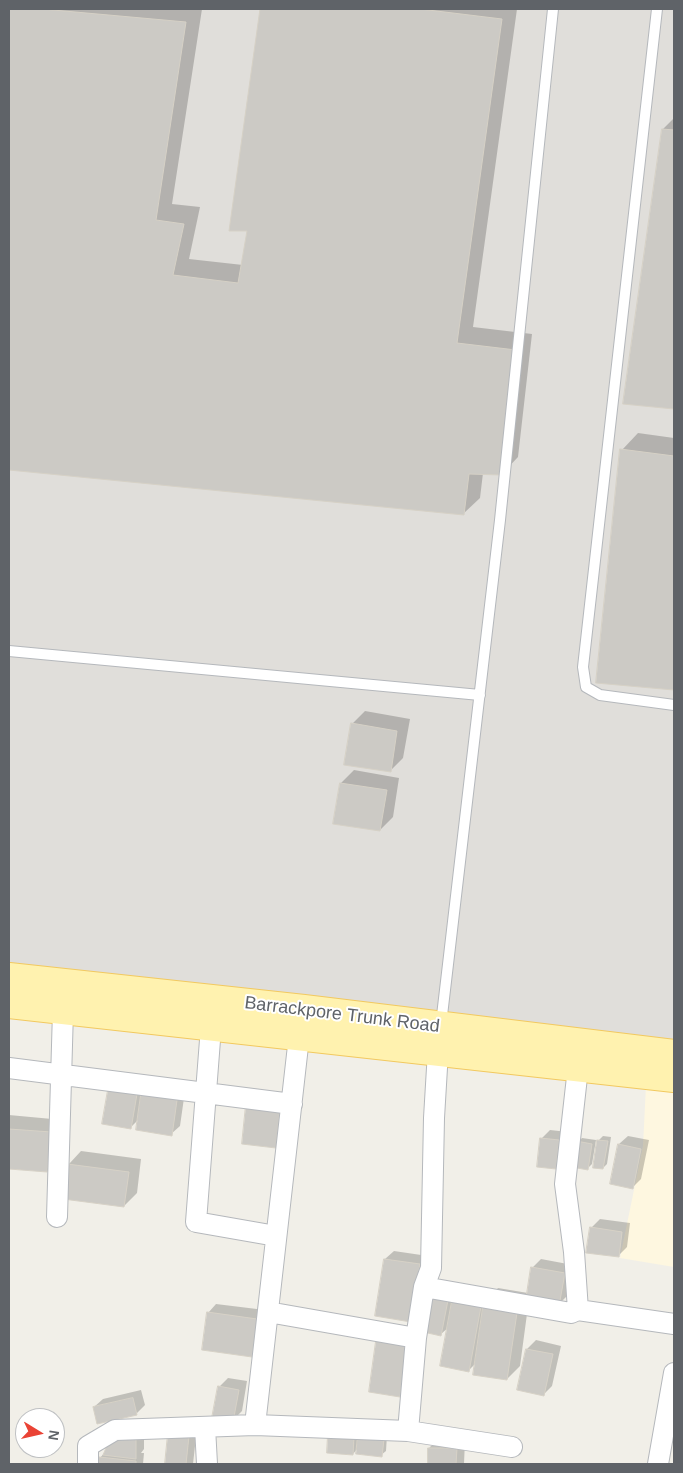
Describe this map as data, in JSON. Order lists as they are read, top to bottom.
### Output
{
  "streets": {
    "main road": ["Barrackpore Trunk Road"]
  },
  "north": "right"
}
